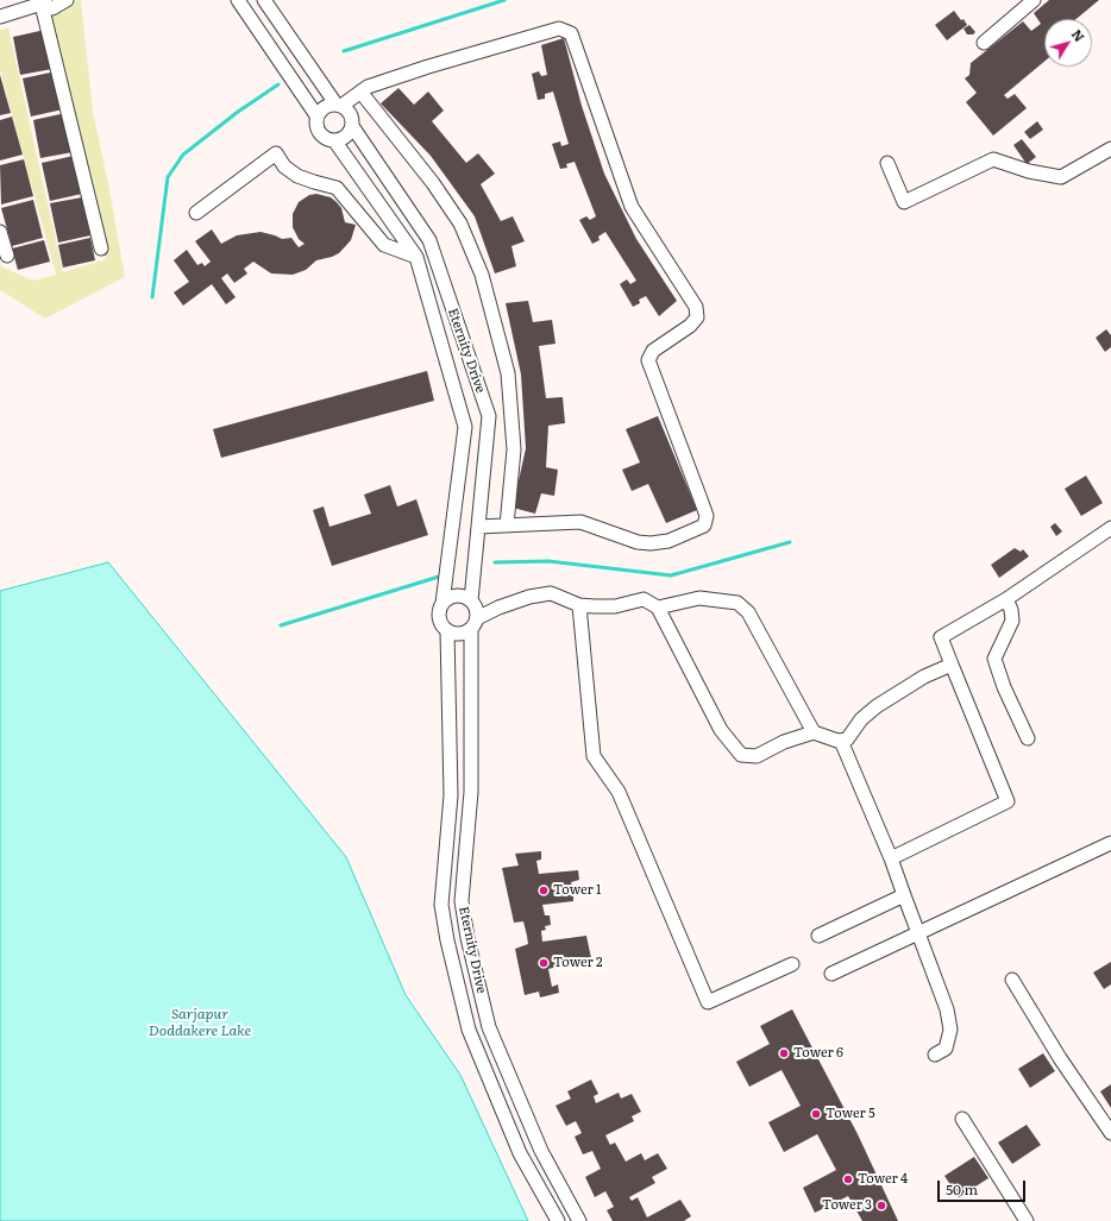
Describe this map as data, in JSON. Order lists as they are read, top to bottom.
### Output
{
  "streets": {
    "street": ["Eternity Drive"]
  },
  "water": ["Sarjapur Doddakere Lake"],
  "places": [
    "Tower 1",
    "Tower 2",
    "Tower 6",
    "Tower 5",
    "Tower 4",
    "Tower 3"
  ],
  "scale_bar": "50 m",
  "north": "top right"
}
